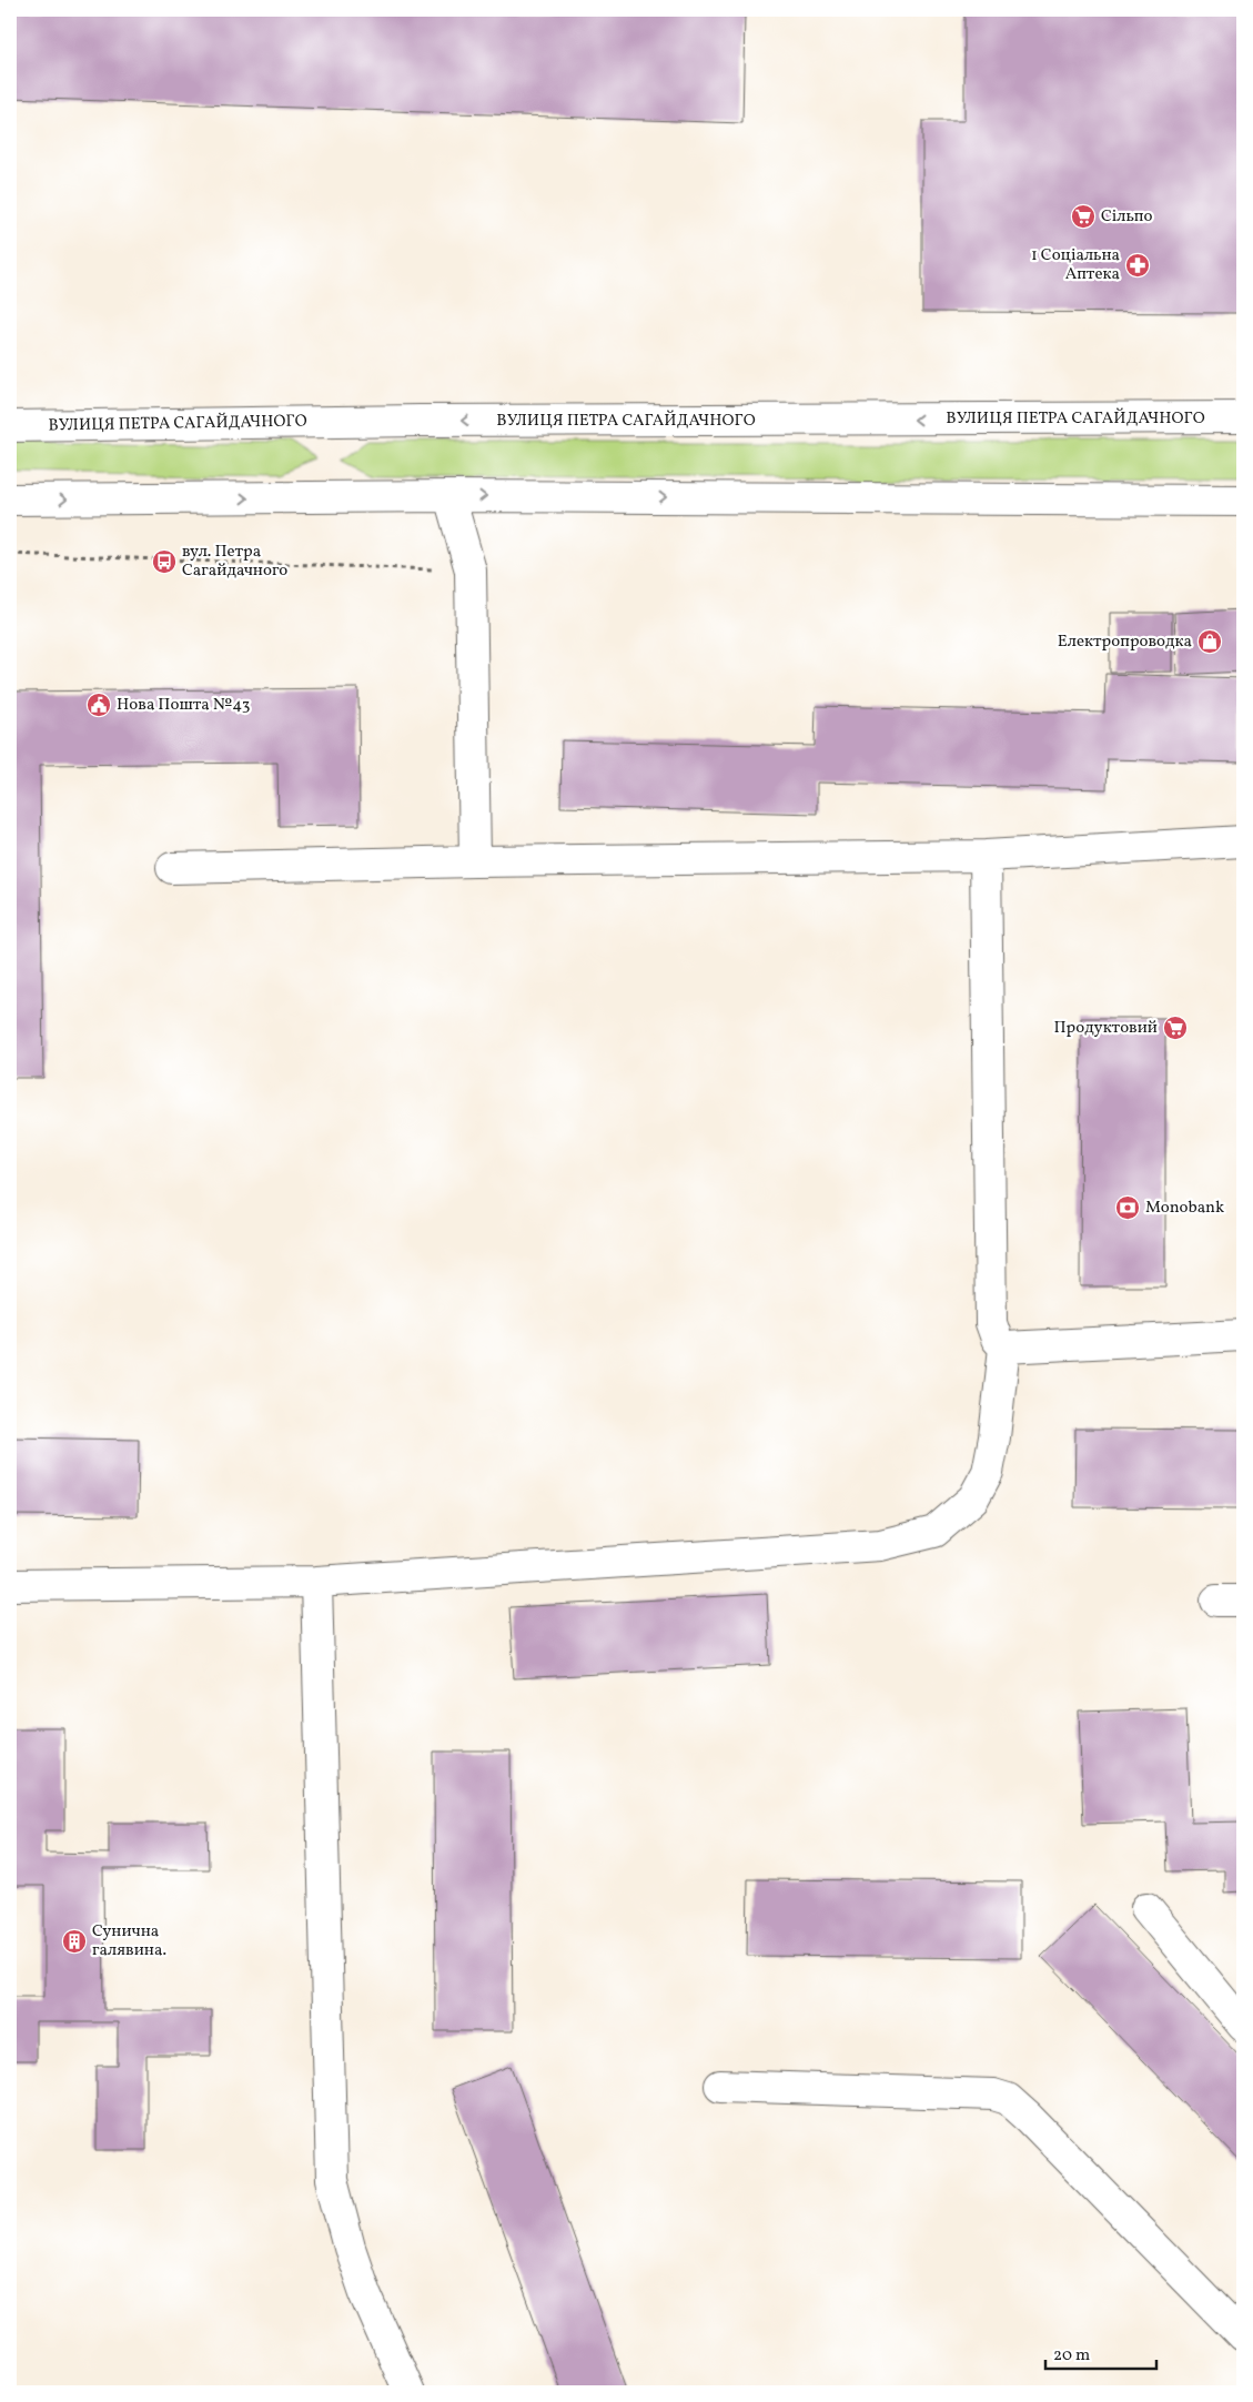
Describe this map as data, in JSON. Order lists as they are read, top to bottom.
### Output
{
  "streets": {
    "street": ["ВУЛИЦЯ ПЕТРА САГАЙДАЧНОГО"]
  },
  "places": {
    "supermarket": ["Сільпо", "Продуктовий"],
    "pharmacy": ["1 Соціальна Аптека"],
    "bus stop": ["вул. Петра Сагайдачного"],
    "shop": ["Електропроводка"],
    "public building": ["Нова Пошта №43"],
    "bank": ["Monobank"],
    "building": ["Сунична галявина."]
  },
  "scale_bar": "20 m"
}
